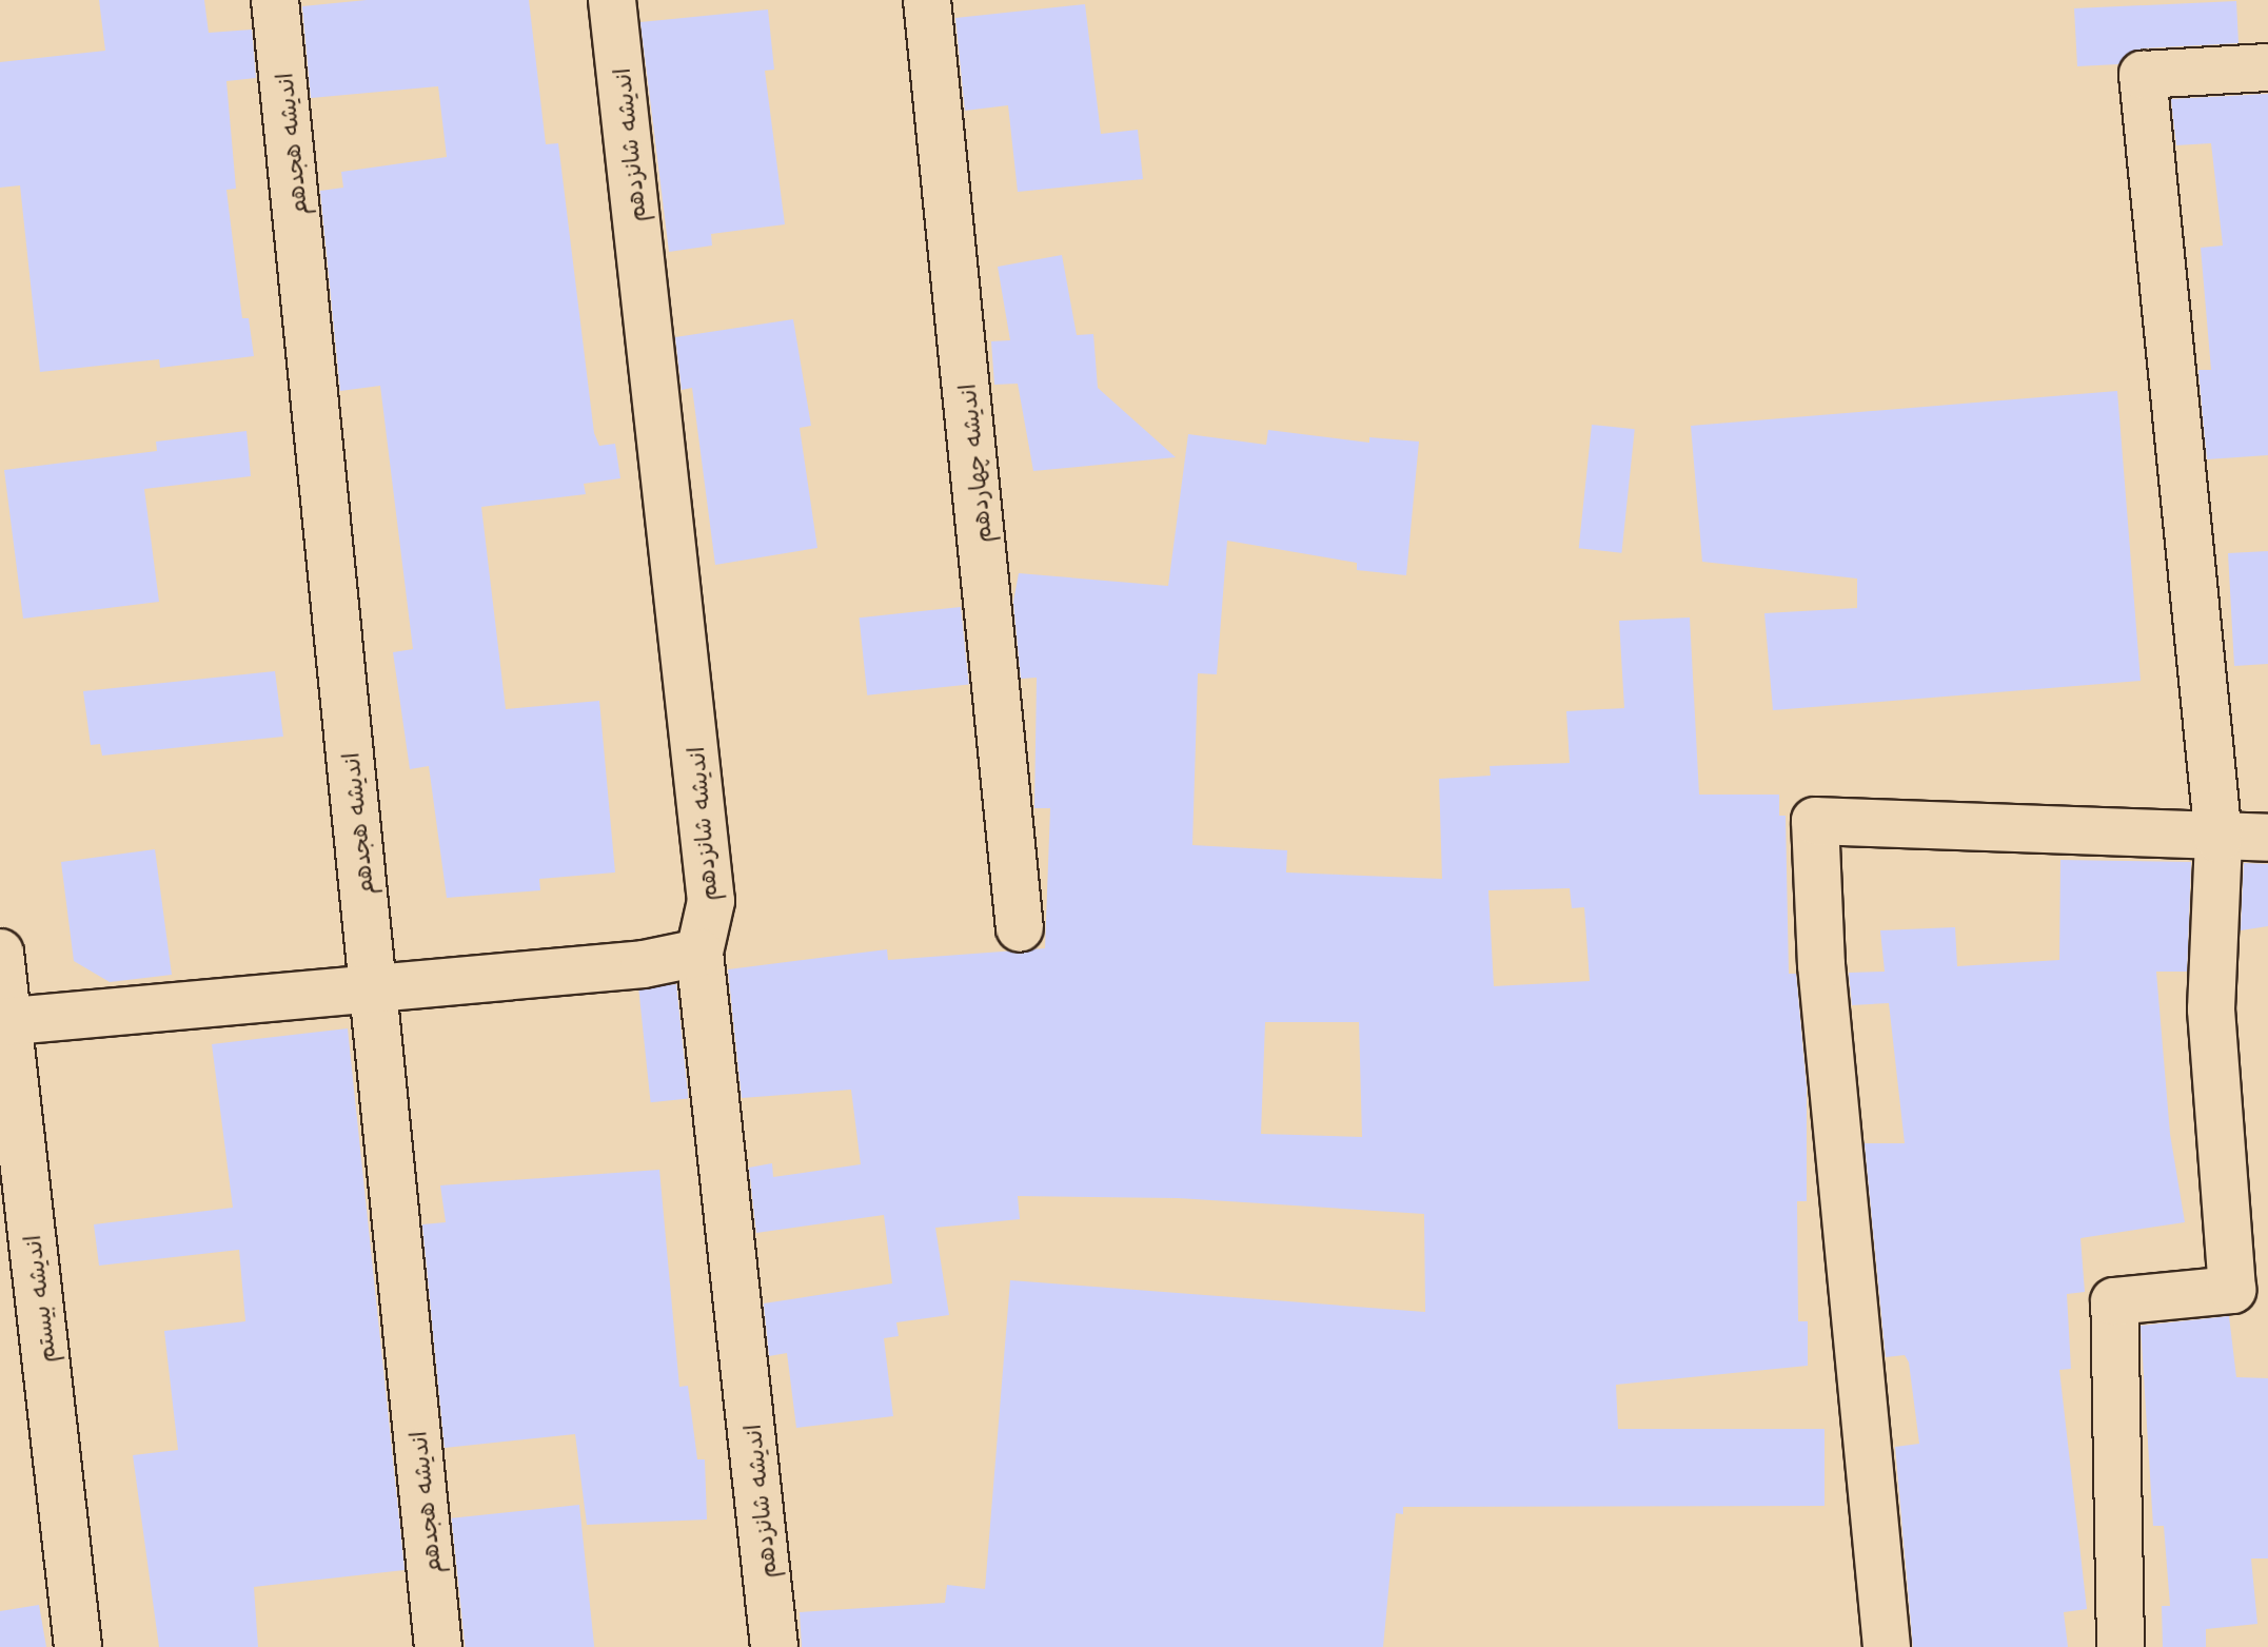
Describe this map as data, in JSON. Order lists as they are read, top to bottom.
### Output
{
  "streets": {
    "street": [
      "اندیشه هجدهم",
      "اندیشه شانزدهم",
      "اندیشه چهاردهم",
      "اندیشه بیستم"
    ]
  }
}
